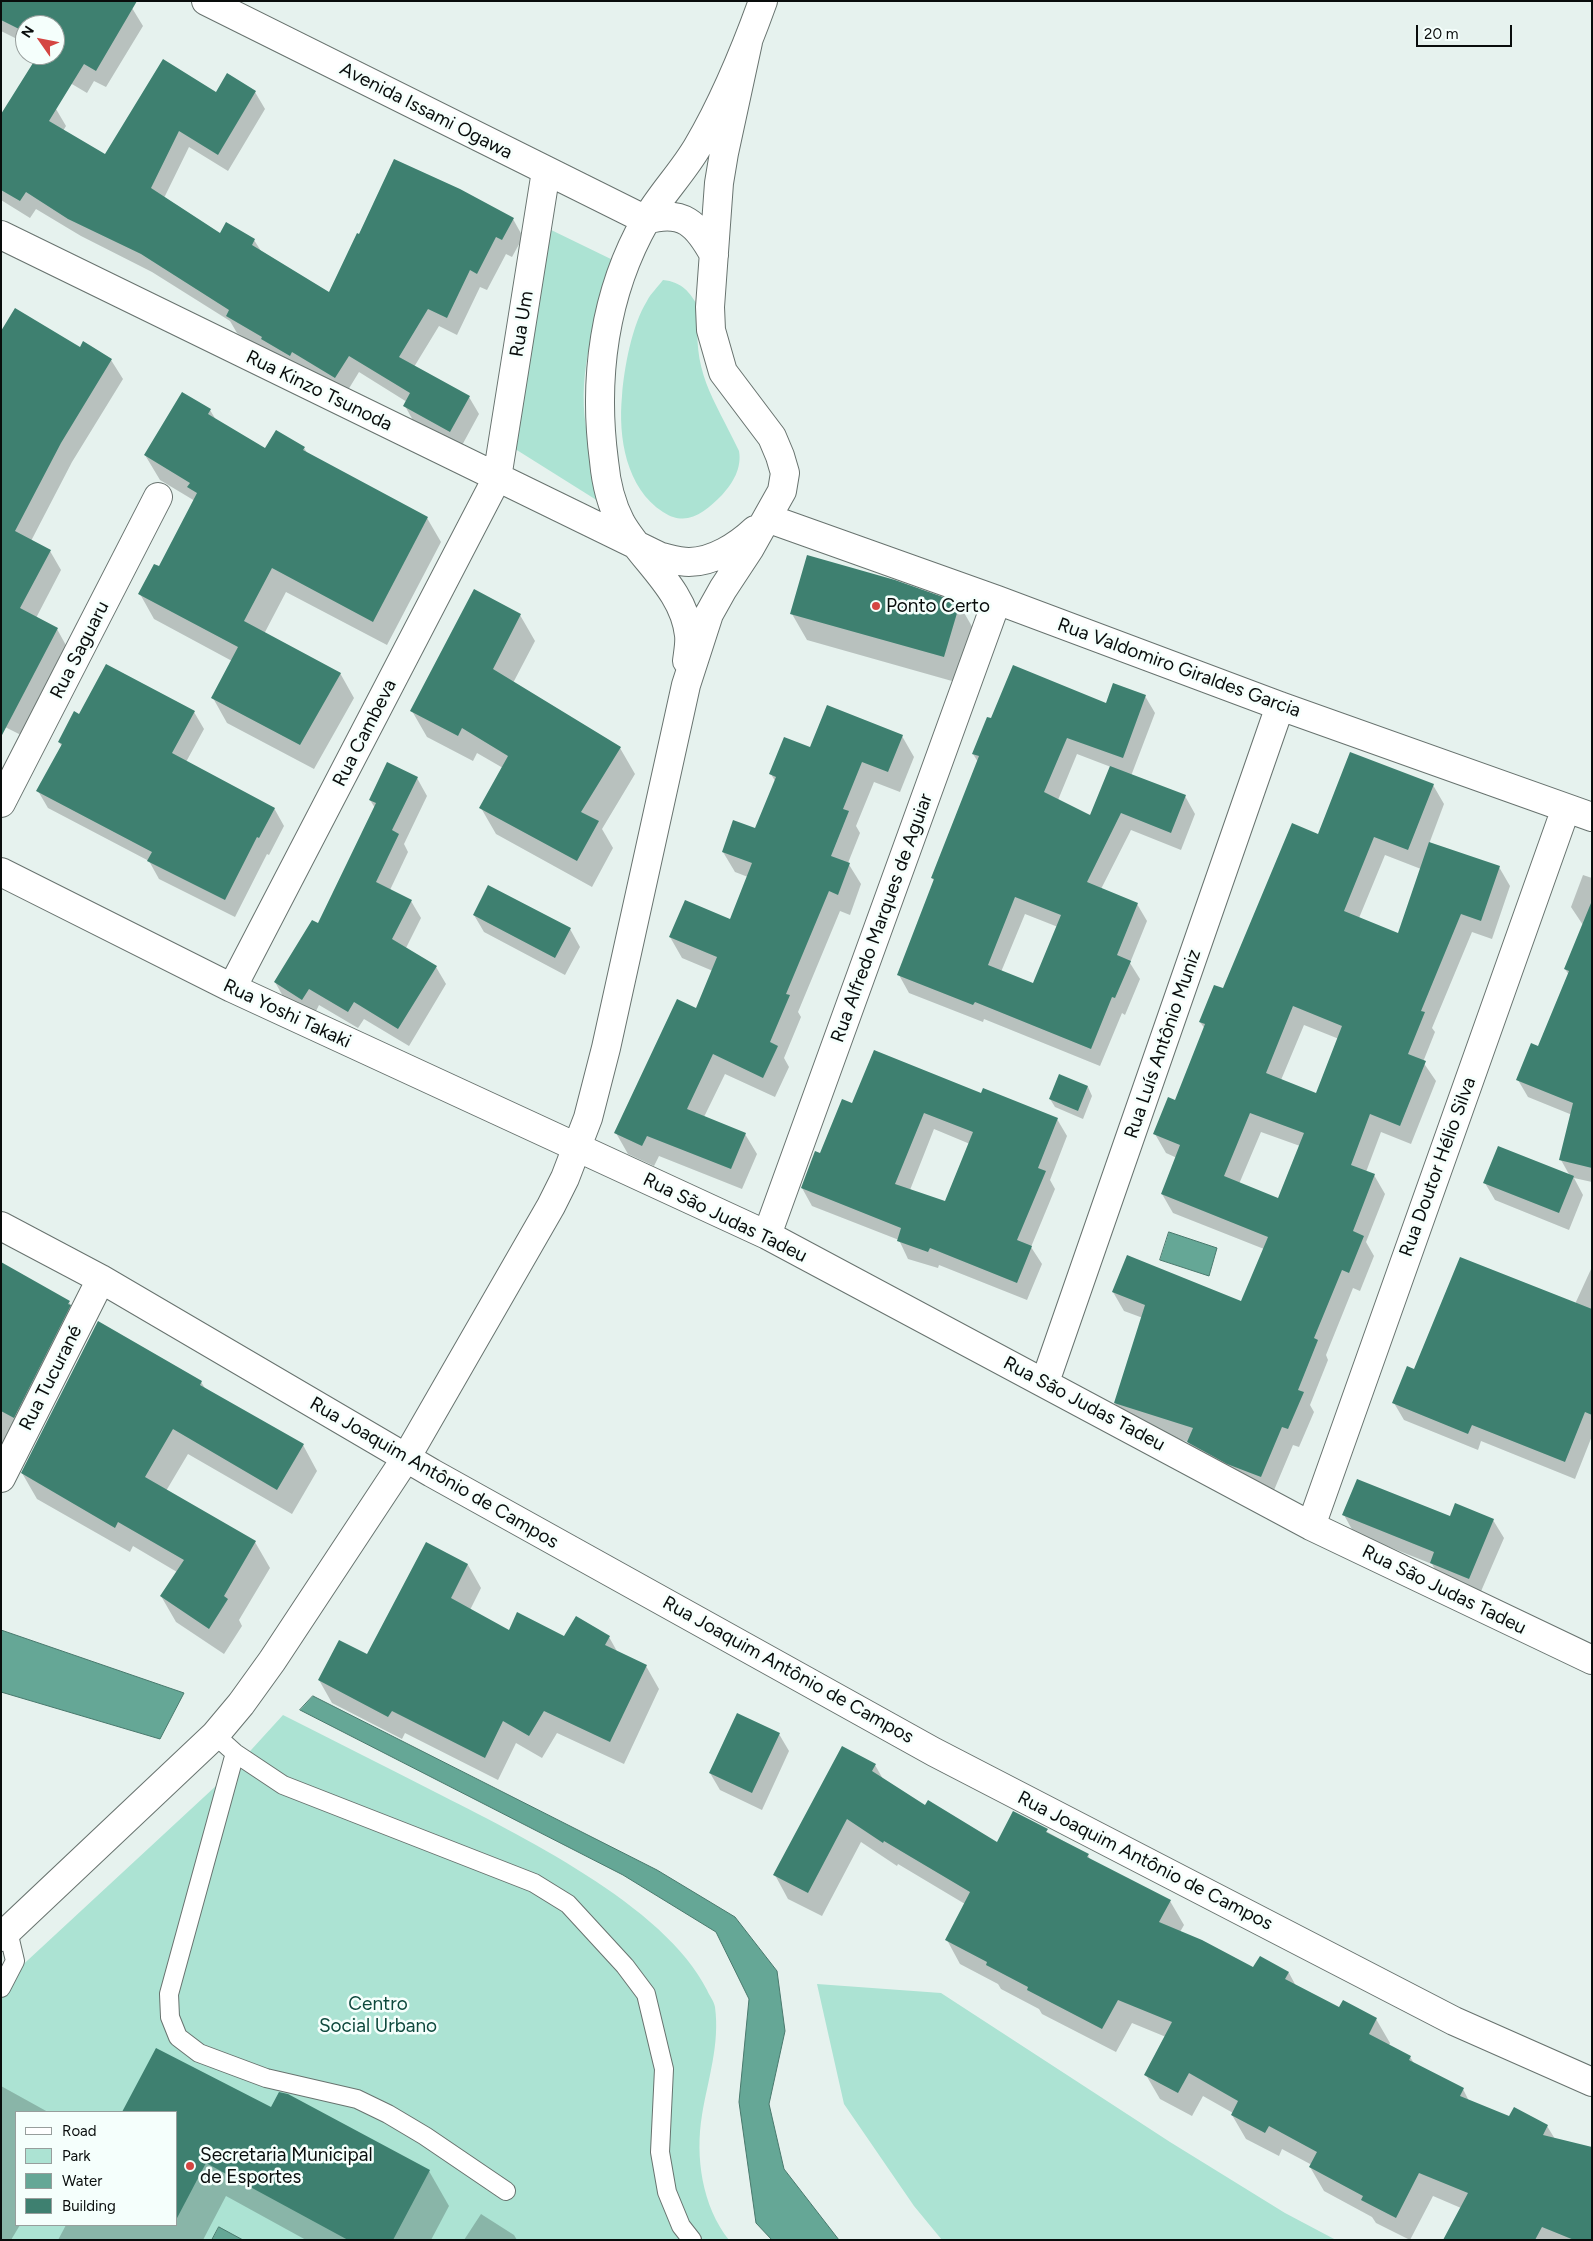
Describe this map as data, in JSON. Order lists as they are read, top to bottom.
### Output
{
  "streets": {
    "street": [
      "Avenida Issami Ogawa",
      "Rua Um",
      "Rua Kinzo Tsunoda",
      "Rua Saguaru",
      "Rua Valdomiro Giraldes Garcia",
      "Rua Cambeva",
      "Rua Alfredo Marques de Aguiar",
      "Rua Yoshi Takaki",
      "Rua Luís Antônio Muniz",
      "Rua Doutor Hélio Silva",
      "Rua São Judas Tadeu",
      "Rua Tucurané",
      "Rua Joaquim Antônio de Campos"
    ]
  },
  "crossings": [
    ["Avenida Issami Ogawa", "Rua Um"],
    ["Rua Um", "Rua Kinzo Tsunoda"],
    ["Rua Um", "Rua Cambeva"],
    ["Rua Kinzo Tsunoda", "Rua Valdomiro Giraldes Garcia"],
    ["Rua Kinzo Tsunoda", "Rua Cambeva"],
    ["Rua Valdomiro Giraldes Garcia", "Rua Alfredo Marques de Aguiar"],
    ["Rua Valdomiro Giraldes Garcia", "Rua Luís Antônio Muniz"],
    ["Rua Valdomiro Giraldes Garcia", "Rua Doutor Hélio Silva"],
    ["Rua Cambeva", "Rua Yoshi Takaki"],
    ["Rua Alfredo Marques de Aguiar", "Rua São Judas Tadeu"],
    ["Rua Yoshi Takaki", "Rua São Judas Tadeu"],
    ["Rua Luís Antônio Muniz", "Rua São Judas Tadeu"],
    ["Rua Doutor Hélio Silva", "Rua São Judas Tadeu"],
    ["Rua Tucurané", "Rua Joaquim Antônio de Campos"]
  ],
  "parks": ["Centro Social Urbano"],
  "places": ["Ponto Certo", "Secretaria Municipal de Esportes"],
  "legend": [
    "Road",
    "Park",
    "Water",
    "Building"
  ],
  "scale_bar": "20 m",
  "north": "top left"
}
